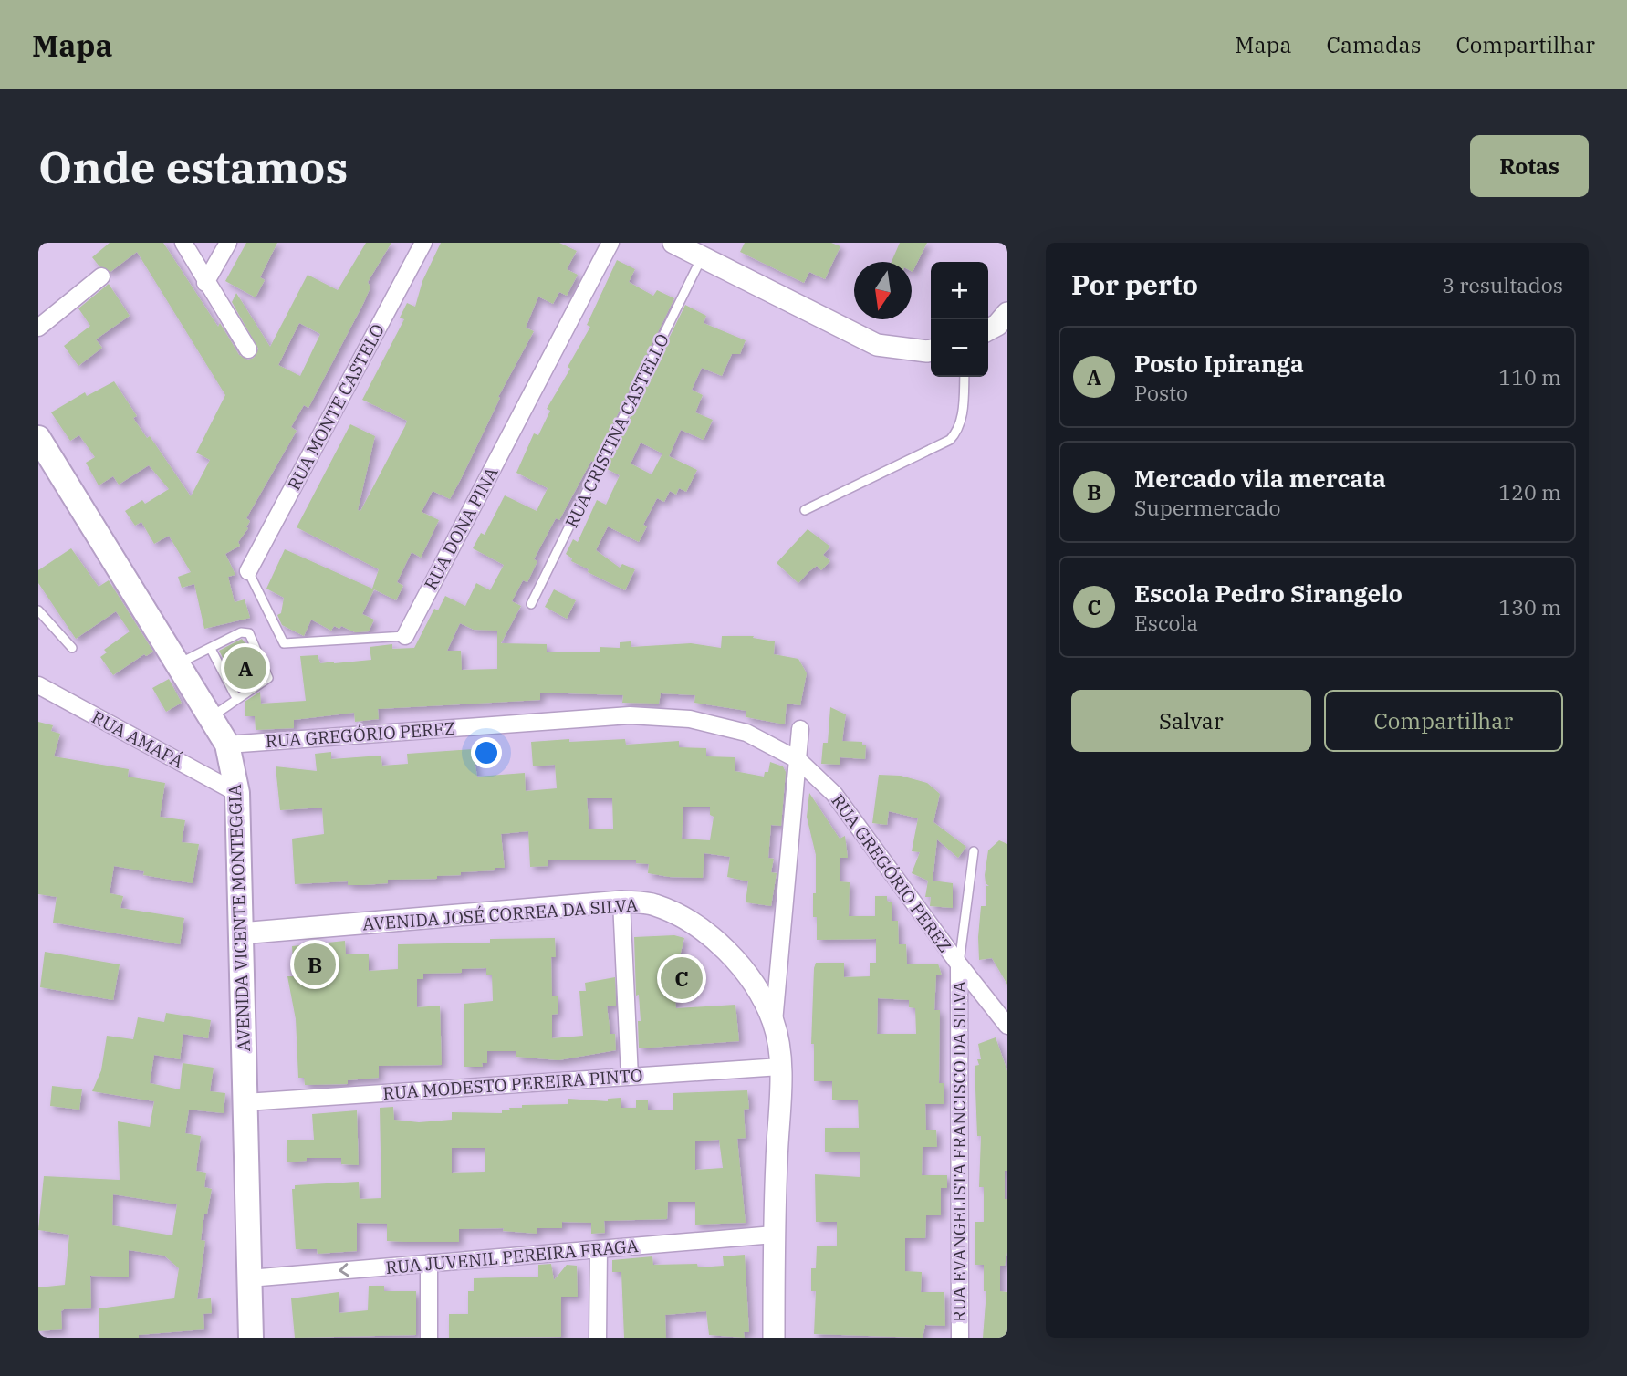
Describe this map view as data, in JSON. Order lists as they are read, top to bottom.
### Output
{
  "streets": {
    "main road": ["AVENIDA VICENTE MONTEGGIA"],
    "street": [
      "RUA MONTE CASTELO",
      "RUA DONA PINA",
      "RUA GREGÓRIO PEREZ",
      "RUA AMAPÁ",
      "AVENIDA JOSÉ CORREA DA SILVA",
      "RUA MODESTO PEREIRA PINTO",
      "RUA EVANGELISTA FRANCISCO DA SILVA",
      "RUA JUVENIL PEREIRA FRAGA"
    ],
    "lane": ["RUA CRISTINA CASTELLO"]
  },
  "crossings": [
    ["RUA MONTE CASTELO", "RUA DONA PINA"],
    ["RUA GREGÓRIO PEREZ", "AVENIDA VICENTE MONTEGGIA"],
    ["RUA GREGÓRIO PEREZ", "RUA EVANGELISTA FRANCISCO DA SILVA"],
    ["RUA AMAPÁ", "AVENIDA VICENTE MONTEGGIA"],
    ["AVENIDA JOSÉ CORREA DA SILVA", "AVENIDA VICENTE MONTEGGIA"],
    ["AVENIDA JOSÉ CORREA DA SILVA", "RUA MODESTO PEREIRA PINTO"],
    ["AVENIDA JOSÉ CORREA DA SILVA", "RUA JUVENIL PEREIRA FRAGA"],
    ["AVENIDA VICENTE MONTEGGIA", "RUA MODESTO PEREIRA PINTO"],
    ["AVENIDA VICENTE MONTEGGIA", "RUA JUVENIL PEREIRA FRAGA"]
  ],
  "north": "bottom",
  "page": {
    "header": "Mapa",
    "nav": ["Mapa", "Camadas", "Compartilhar"],
    "buttons": [
      "Rotas",
      ["Salvar", "Compartilhar"]
    ],
    "title": "Onde estamos",
    "heading": ["Por perto", "3 resultados"],
    "map_buttons": ["+", "−"],
    "list": [
      {
        "mark": "A",
        "name": "Posto Ipiranga",
        "note": "Posto",
        "value": "110 m"
      },
      {
        "mark": "B",
        "name": "Mercado vila mercata",
        "note": "Supermercado",
        "value": "120 m"
      },
      {
        "mark": "C",
        "name": "Escola Pedro Sirangelo",
        "note": "Escola",
        "value": "130 m"
      }
    ],
    "pins": ["A", "B", "C"]
  }
}
